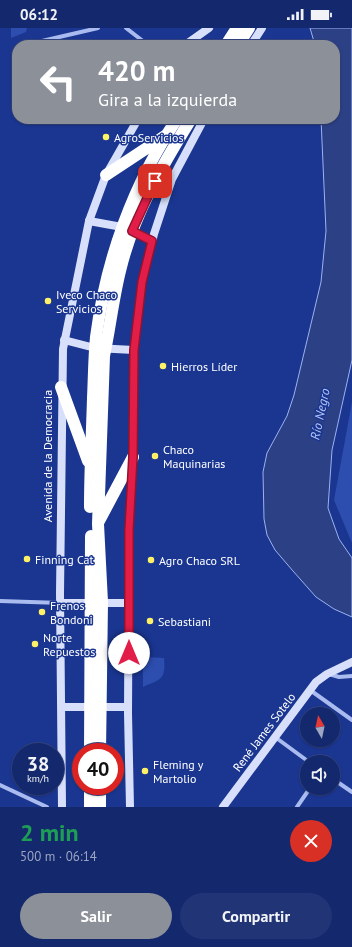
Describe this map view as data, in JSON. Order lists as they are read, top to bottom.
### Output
{
  "streets": {
    "street": ["Avenida de la Democracia", "René James Sotelo"]
  },
  "water": ["Río Negro"],
  "places": [
    "AgroServicios",
    "Iveco Chaco Servicios",
    "Hierros Líder",
    "Chaco Maquinarias",
    "Finning Cat",
    "Agro Chaco SRL",
    "Frenos Bondoni",
    "Sebastiani",
    "Norte Repuestos",
    "Fleming y Martolio"
  ],
  "north": "top",
  "page": {
    "status": "06:12",
    "turn": ["420 m", "Gira a la izquierda"],
    "speed": "38 km/h",
    "limit": "40",
    "heading": ["2 min", "500 m · 06:14"],
    "buttons": ["Salir", "Compartir"]
  }
}
